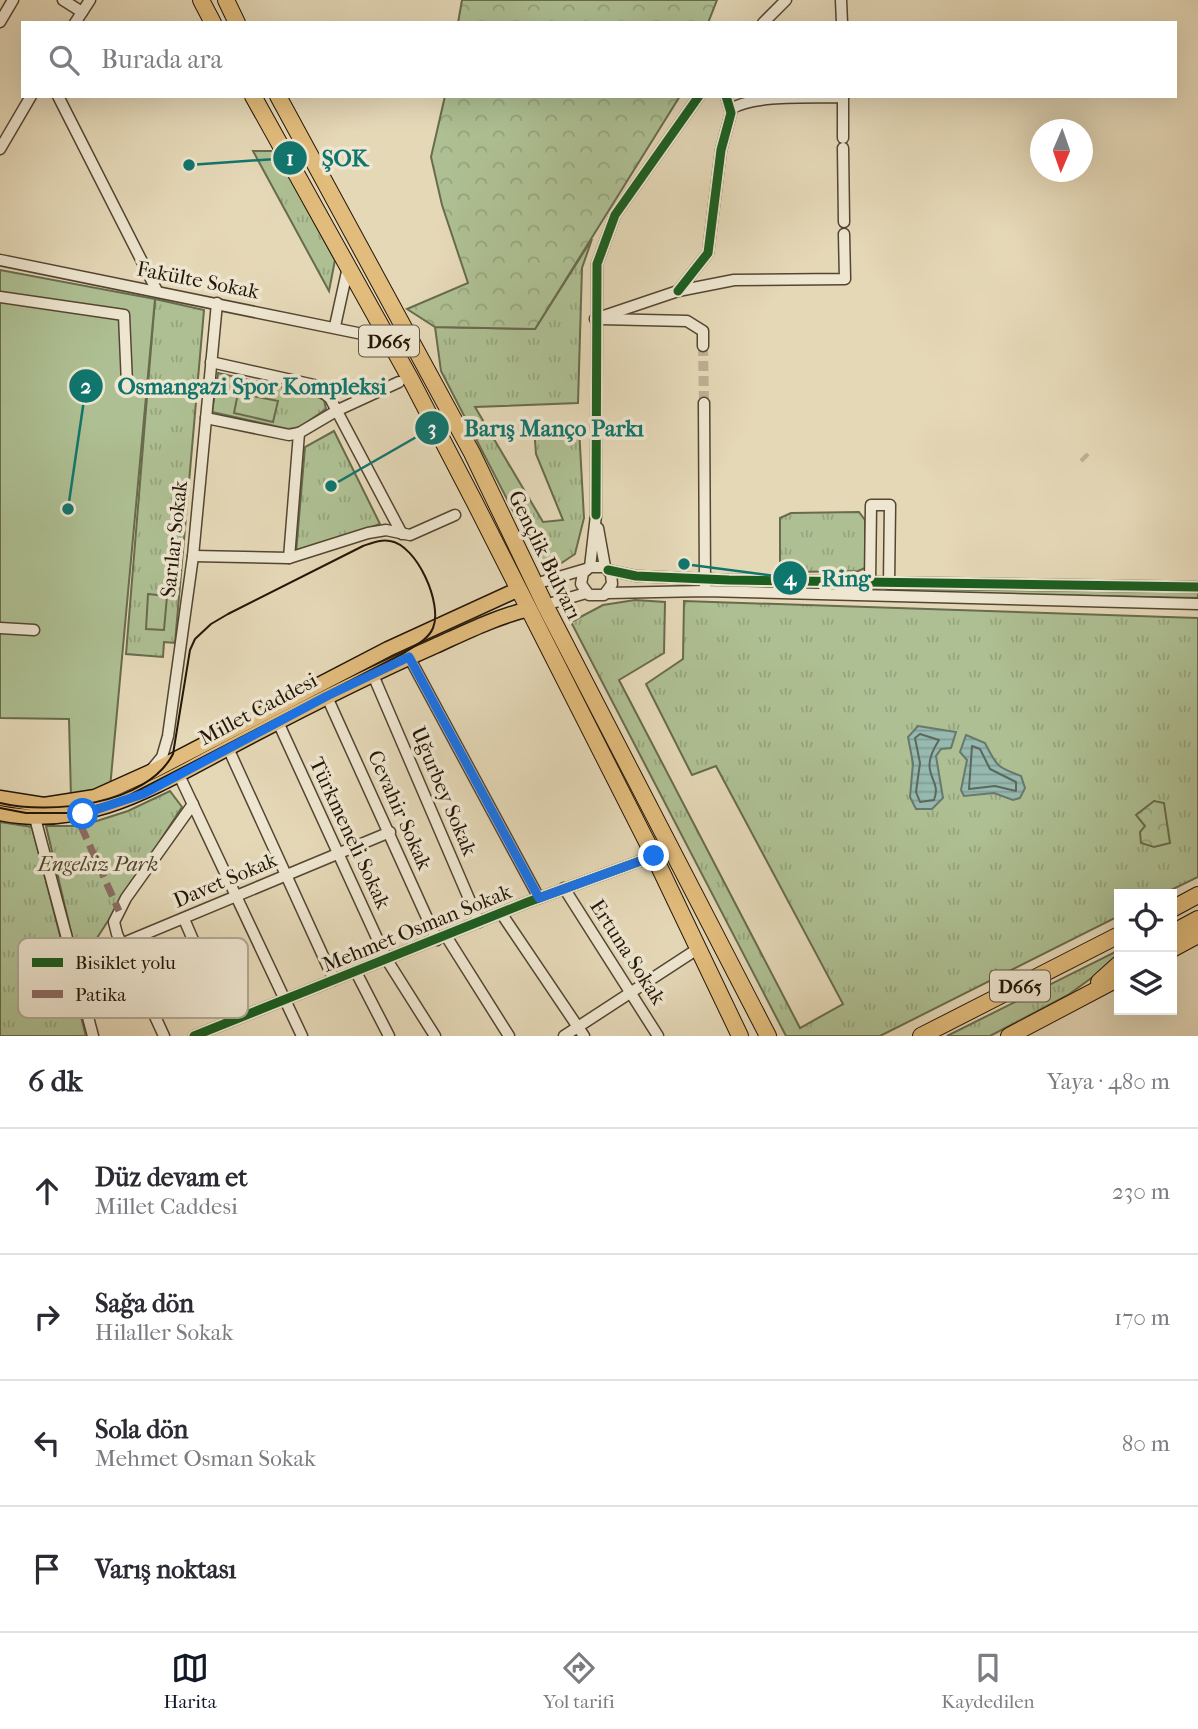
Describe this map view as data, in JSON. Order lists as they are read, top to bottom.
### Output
{
  "streets": {
    "highway": ["D665", "Gençlik Bulvarı"],
    "main road": ["Millet Caddesi"],
    "street": [
      "Fakülte Sokak",
      "Sarılar Sokak",
      "Uğurbey Sokak",
      "Cevahir Sokak",
      "Türkmeneli Sokak",
      "Davet Sokak",
      "Mehmet Osman Sokak",
      "Ertuna Sokak"
    ]
  },
  "crossings": [
    ["Fakülte Sokak", "Sarılar Sokak"],
    ["Fakülte Sokak", "Gençlik Bulvarı"],
    ["Sarılar Sokak", "Millet Caddesi"],
    ["Gençlik Bulvarı", "Millet Caddesi"],
    ["Gençlik Bulvarı", "Mehmet Osman Sokak"],
    ["Millet Caddesi", "Uğurbey Sokak"],
    ["Millet Caddesi", "Cevahir Sokak"],
    ["Millet Caddesi", "Türkmeneli Sokak"],
    ["Uğurbey Sokak", "Mehmet Osman Sokak"],
    ["Cevahir Sokak", "Davet Sokak"],
    ["Cevahir Sokak", "Mehmet Osman Sokak"],
    ["Türkmeneli Sokak", "Davet Sokak"],
    ["Türkmeneli Sokak", "Mehmet Osman Sokak"],
    ["Mehmet Osman Sokak", "Ertuna Sokak"]
  ],
  "parks": ["Engelsiz Park"],
  "places": [
    "ŞOK",
    "Barış Manço Parkı",
    "Osmangazi Spor Kompleksi",
    "Ring"
  ],
  "legend": ["Bisiklet yolu", "Patika"],
  "north": "bottom",
  "page": {
    "search": "Burada ara",
    "heading": ["6 dk", "Yaya · 480 m"],
    "list": [
      ["Düz devam et", "Millet Caddesi", "230 m"],
      ["Sağa dön", "Hilaller Sokak", "170 m"],
      ["Sola dön", "Mehmet Osman Sokak", "80 m"],
      "Varış noktası"
    ],
    "nav": ["Harita", "Yol tarifi", "Kaydedilen"]
  }
}
